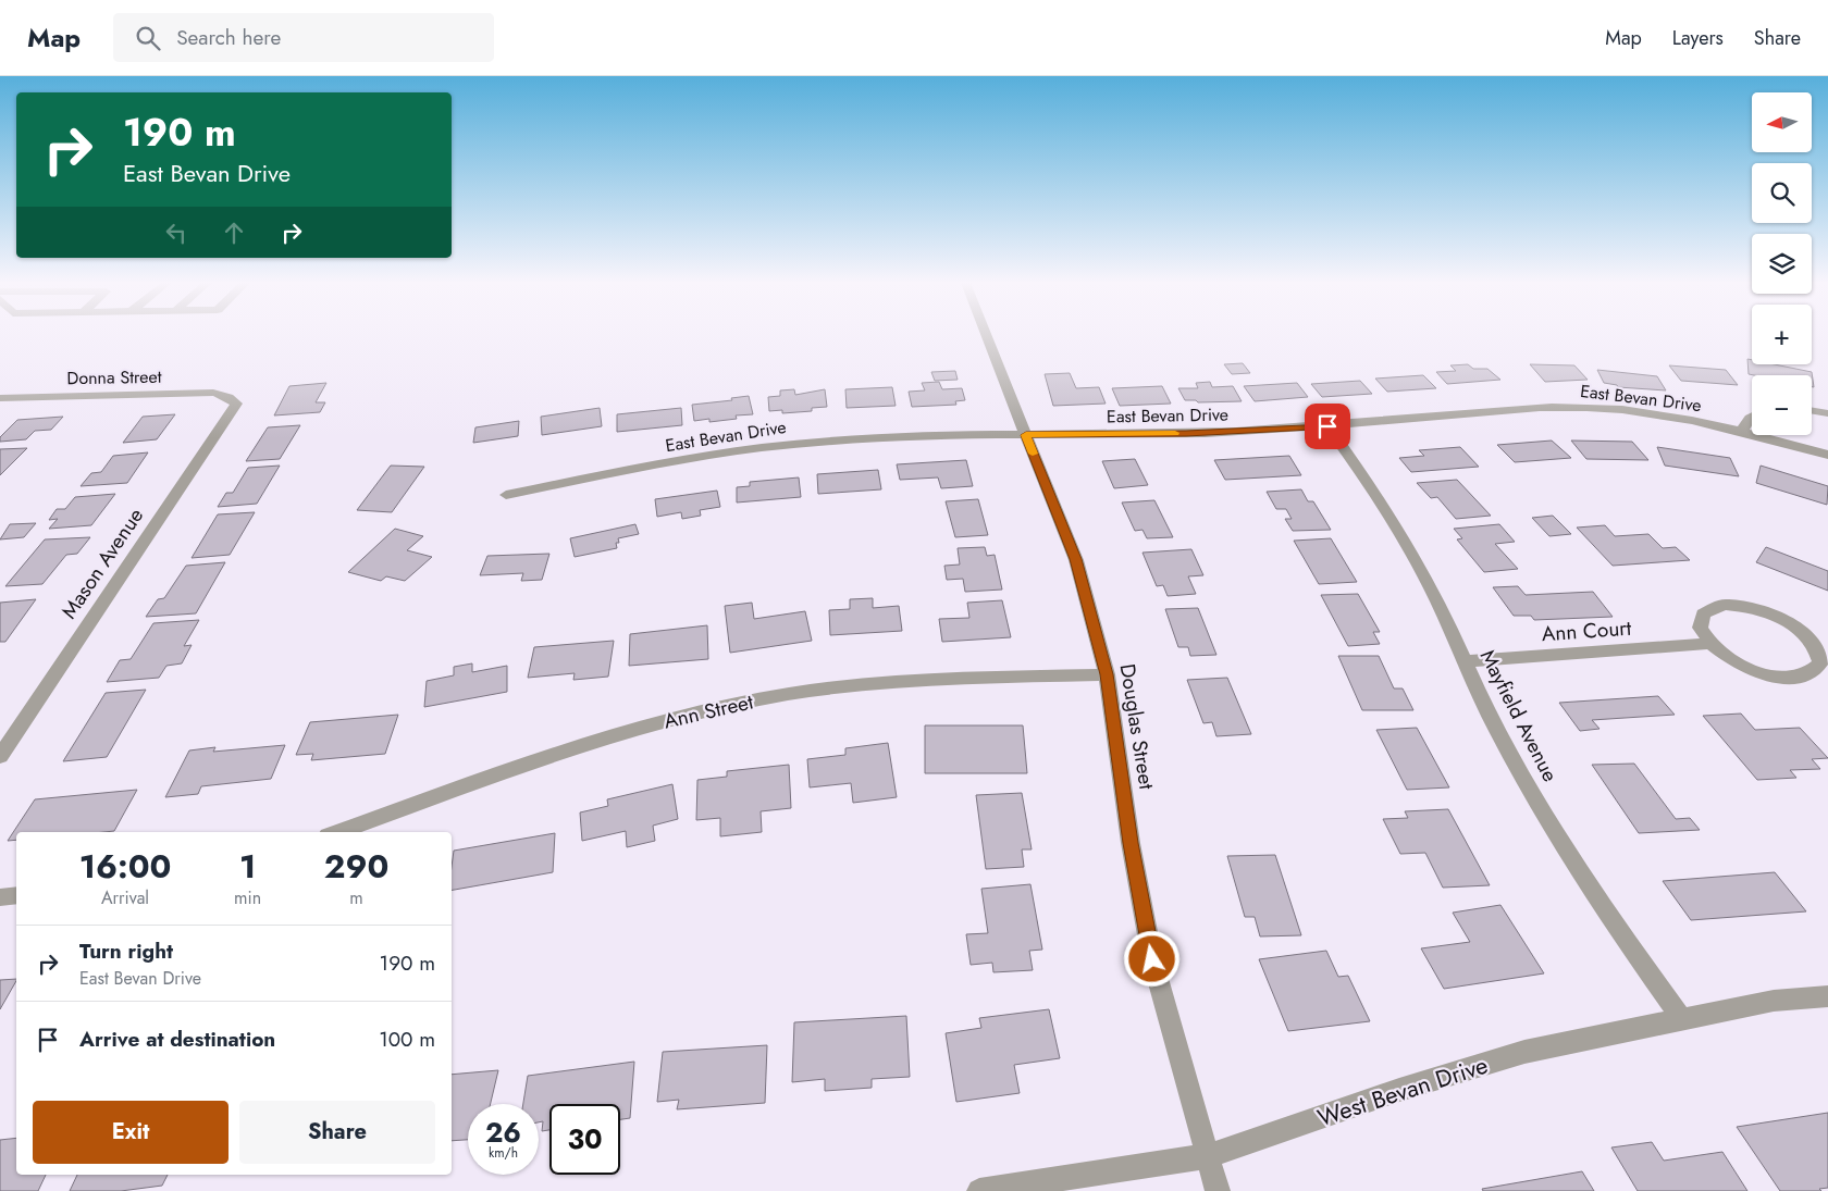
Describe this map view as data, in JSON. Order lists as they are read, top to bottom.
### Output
{
  "streets": {
    "street": [
      "Donna Street",
      "East Bevan Drive",
      "Mason Avenue",
      "Ann Court",
      "Ann Street",
      "Mayfield Avenue",
      "Douglas Street",
      "West Bevan Drive"
    ]
  },
  "crossings": [
    ["Donna Street", "Mason Avenue"],
    ["East Bevan Drive", "Mayfield Avenue"],
    ["East Bevan Drive", "Douglas Street"],
    ["Ann Court", "Mayfield Avenue"],
    ["Ann Street", "Douglas Street"],
    ["Mayfield Avenue", "West Bevan Drive"],
    ["Douglas Street", "West Bevan Drive"]
  ],
  "north": "left",
  "page": {
    "header": "Map",
    "search": "Search here",
    "nav": ["Map", "Layers", "Share"],
    "map_buttons": ["+", "−"],
    "turn": ["190 m", "East Bevan Drive"],
    "eta": [
      "16:00",
      "Arrival",
      "1",
      "min",
      "290",
      "m"
    ],
    "list": [
      {
        "name": "Turn right",
        "note": "East Bevan Drive",
        "value": "190 m"
      },
      {
        "name": "Arrive at destination",
        "value": "100 m"
      }
    ],
    "buttons": ["Exit", "Share"],
    "speed": "26 km/h",
    "limit": "30"
  }
}
